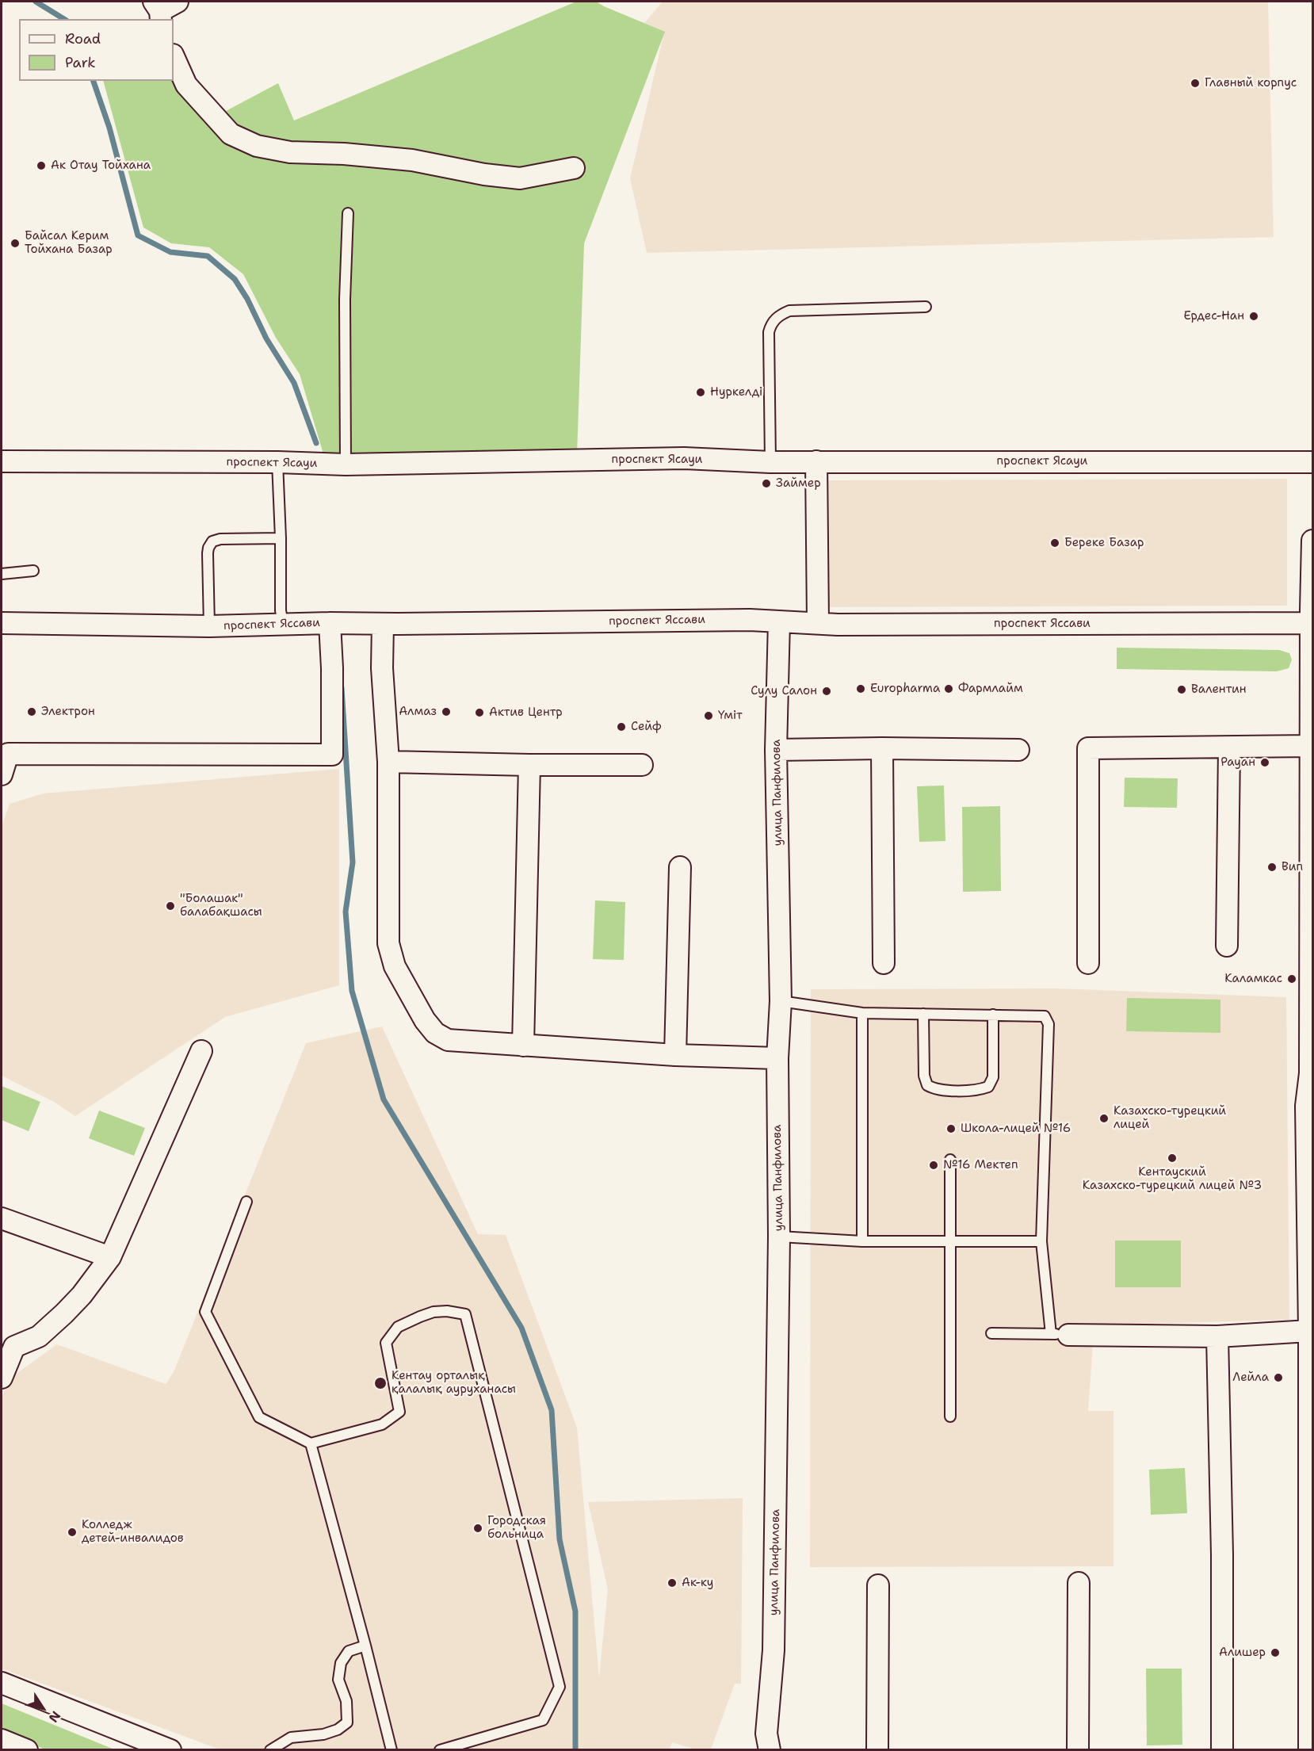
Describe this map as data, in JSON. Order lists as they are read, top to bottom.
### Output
{
  "streets": {
    "street": ["проспект Ясауи", "проспект Яссави", "улица Панфилова"]
  },
  "crossings": [
    ["проспект Яссави", "улица Панфилова"]
  ],
  "places": [
    "Главный корпус",
    "Ак Отау Тойхана",
    "Байсал Керим Тойхана Базар",
    "Ердес-Нан",
    "Нуркелді",
    "Займер",
    "Береке Базар",
    "Europharma",
    "Фармлайм",
    "Валентин",
    "Сулу Салон",
    "Электрон",
    "Алмаз",
    "Актив Центр",
    "Үміт",
    "Сейф",
    "Рауан",
    "Вип",
    "\"Болашак\" балабақшасы",
    "Каламкас",
    "Казахско-турецкий лицей",
    "Школа-лицей №16",
    "Кентауский Казахско-турецкий лицей №3",
    "№16 Мектеп",
    "Лейла",
    "Кентау орталық қалалық ауруханасы",
    "Городская больница",
    "Колледж детей-инвалидов",
    "Ак-ку",
    "Алишер"
  ],
  "legend": ["Road", "Park"],
  "north": "bottom right"
}
